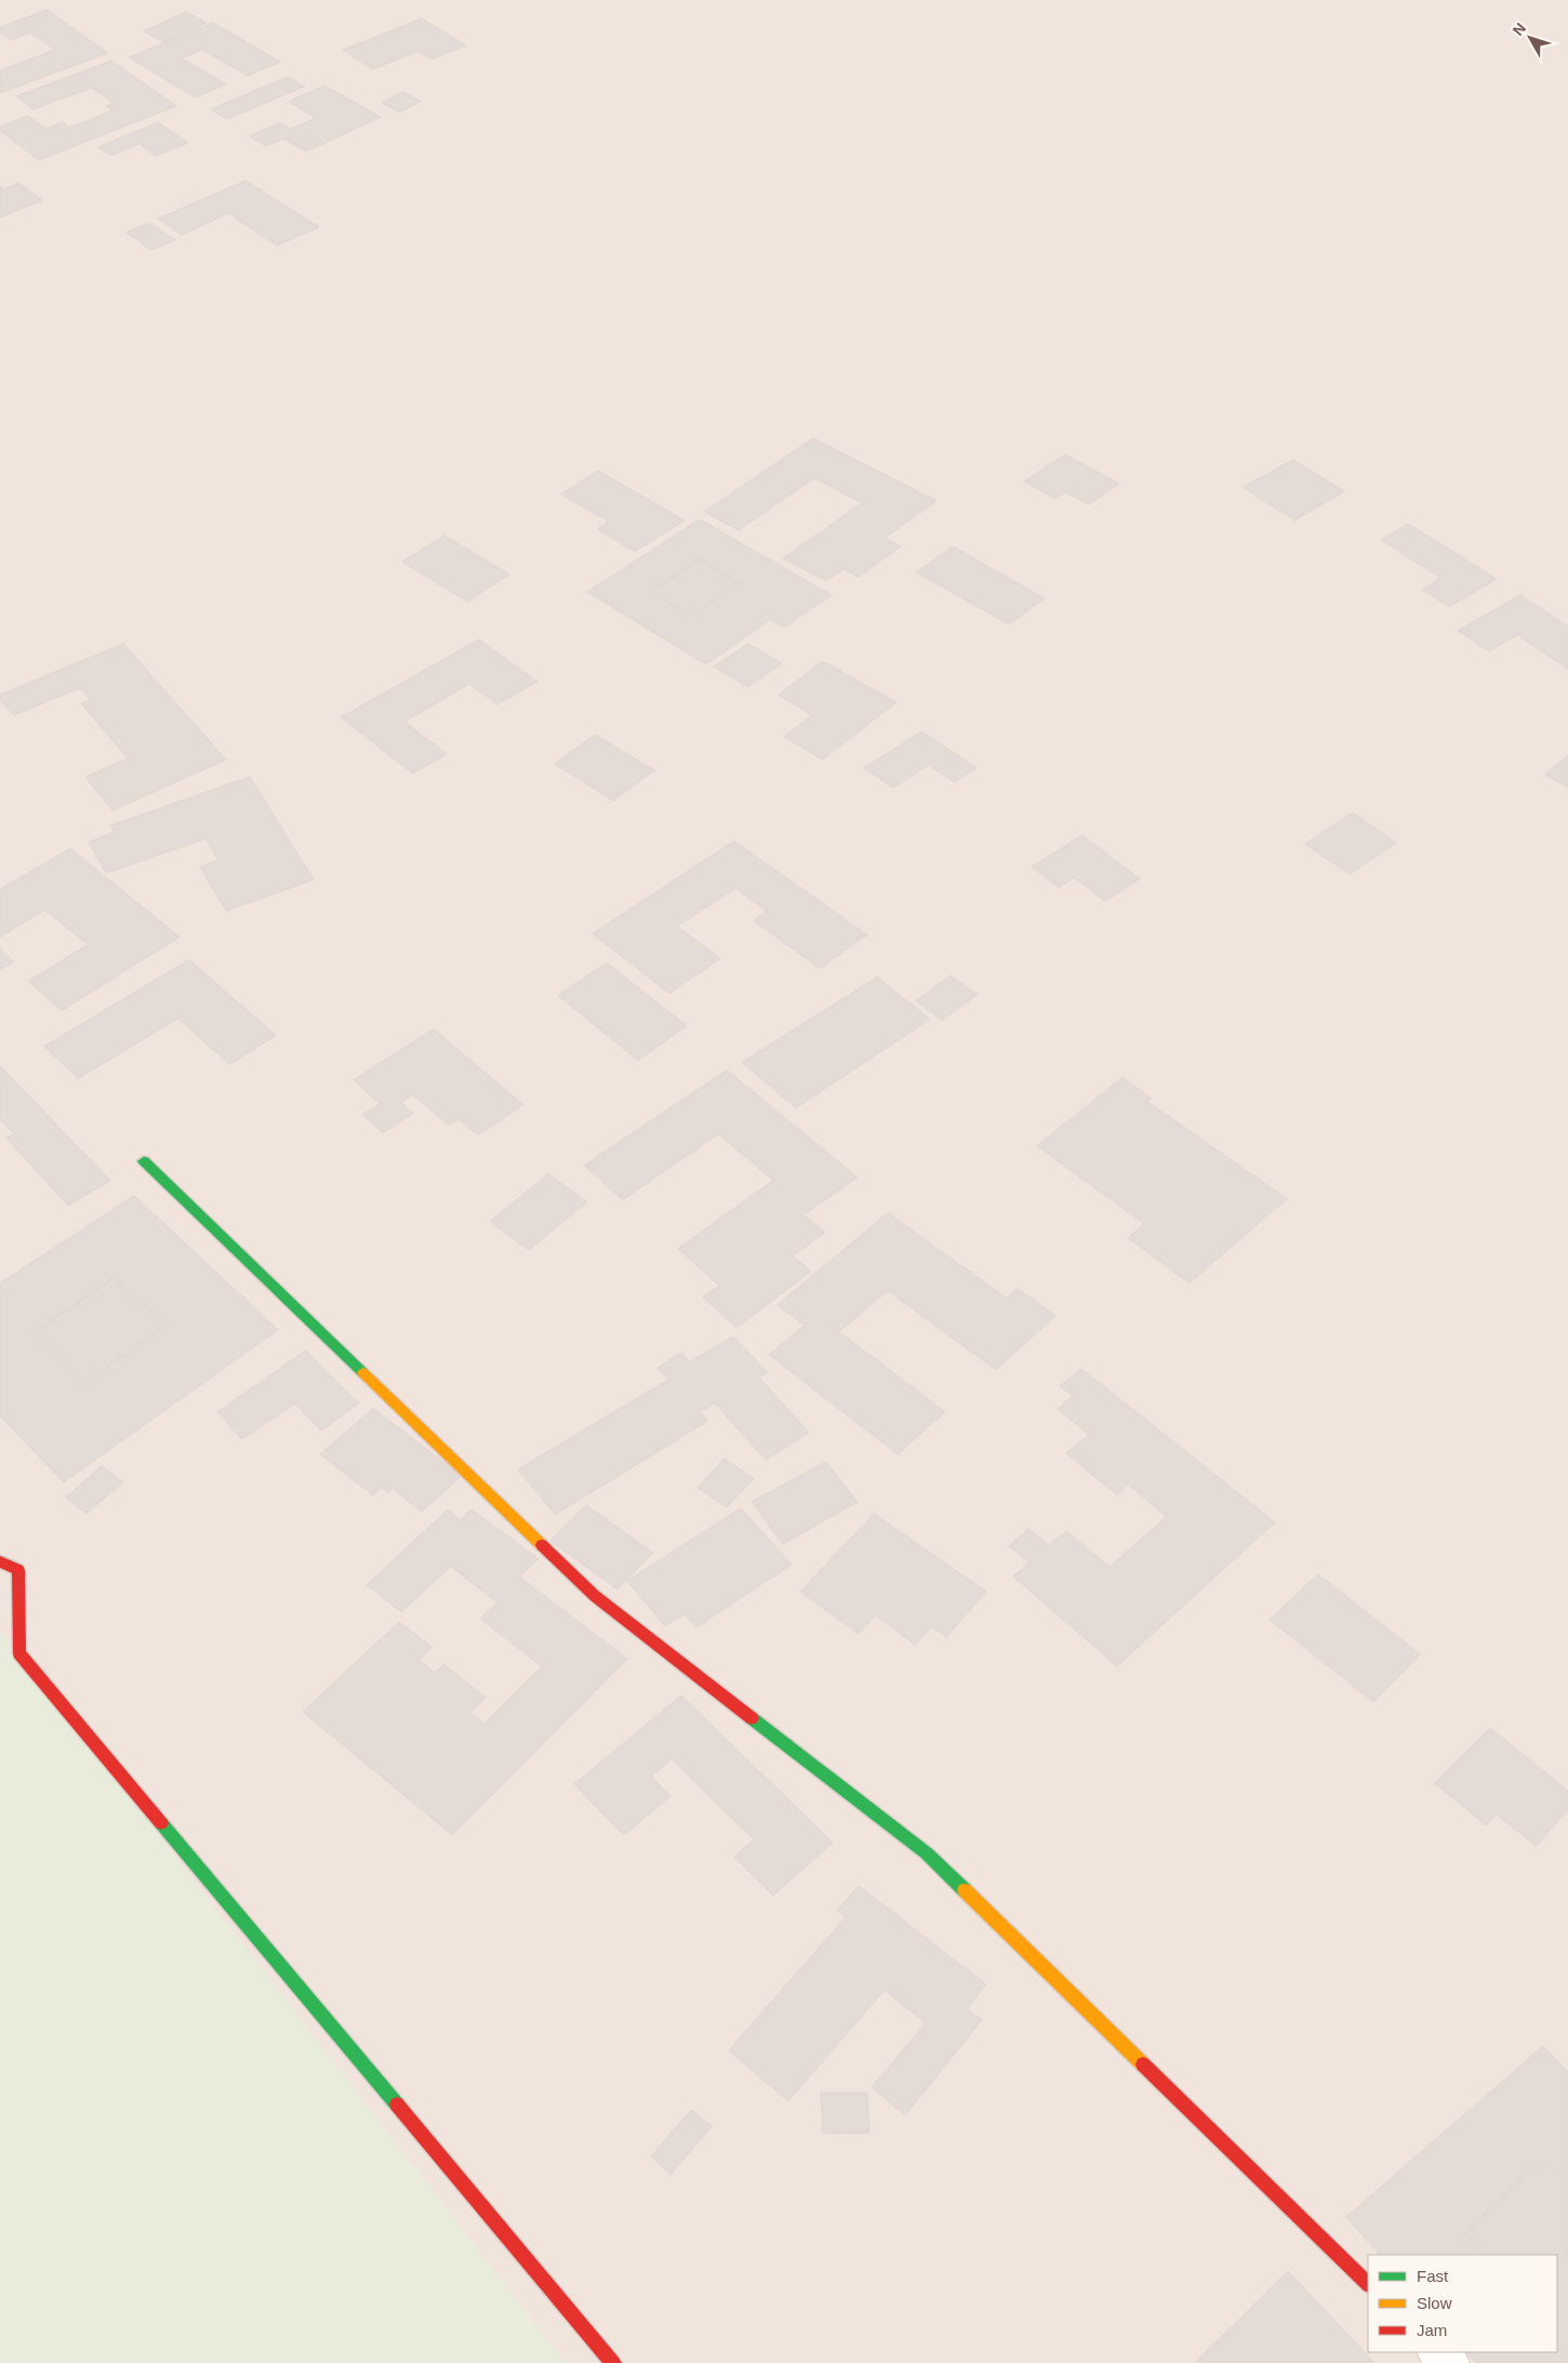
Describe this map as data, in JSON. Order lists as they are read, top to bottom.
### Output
{
  "legend": ["Fast", "Slow", "Jam"],
  "north": "top left"
}
